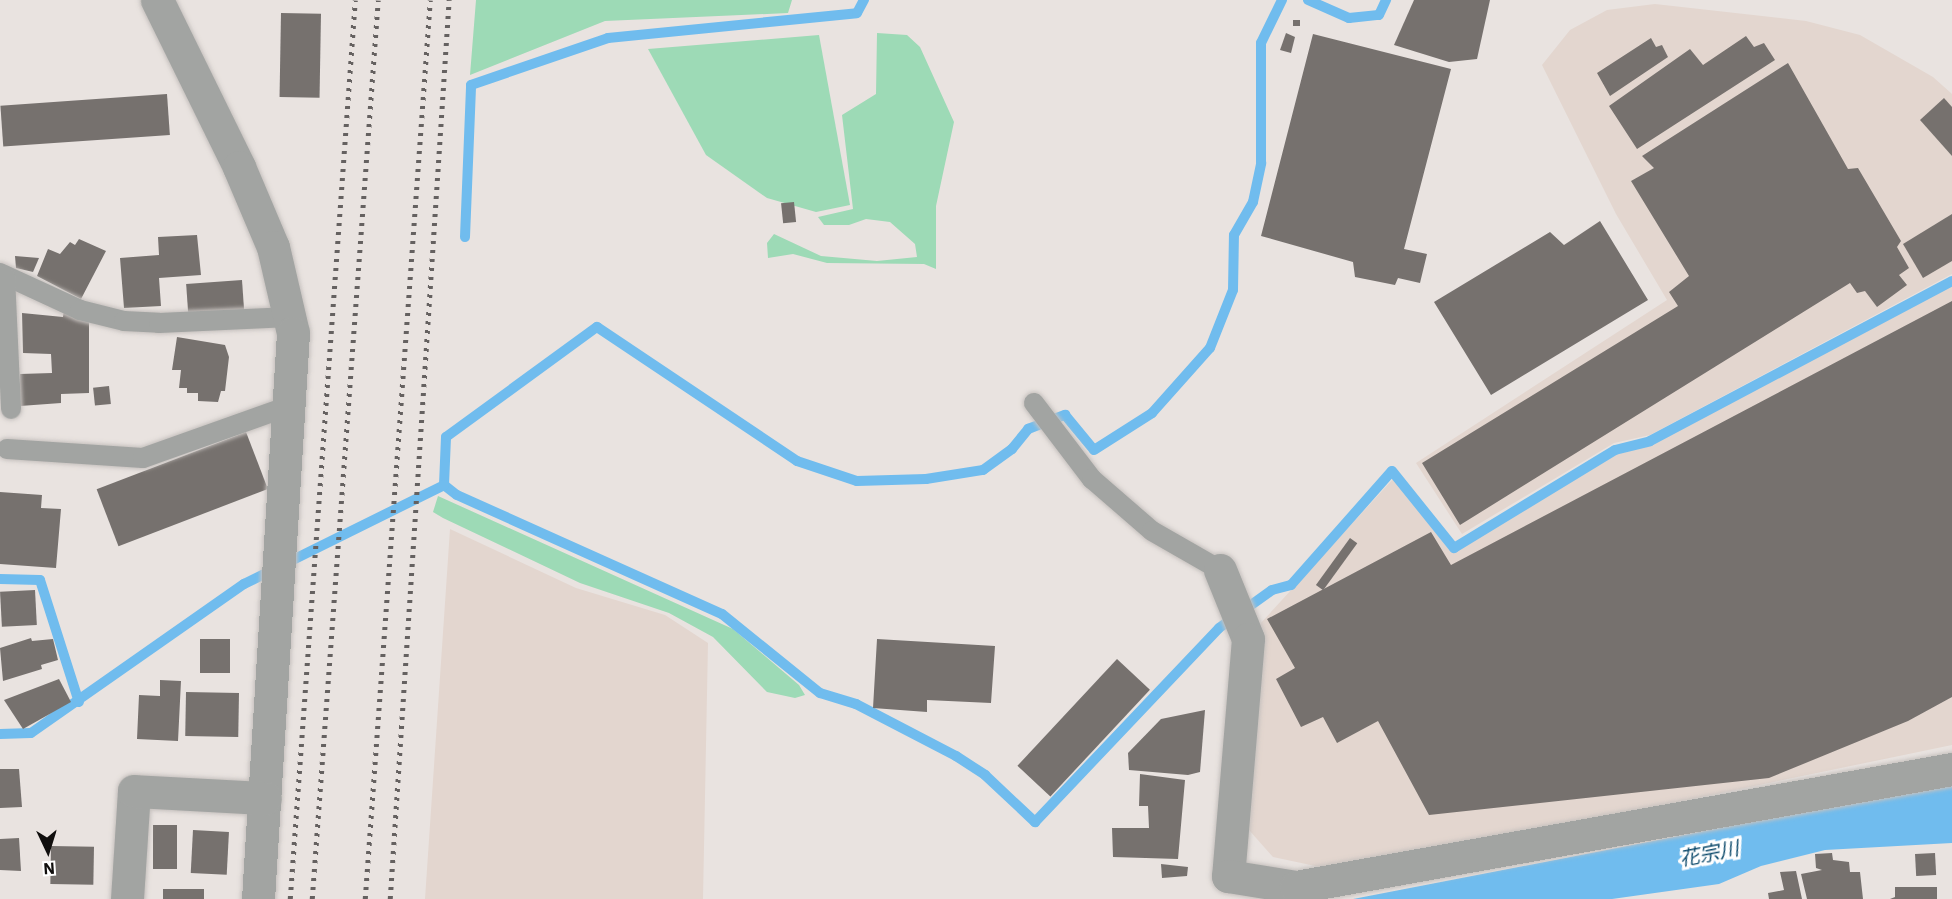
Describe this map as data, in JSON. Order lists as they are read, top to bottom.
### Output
{
  "water": ["花宗川"],
  "north": "bottom"
}
